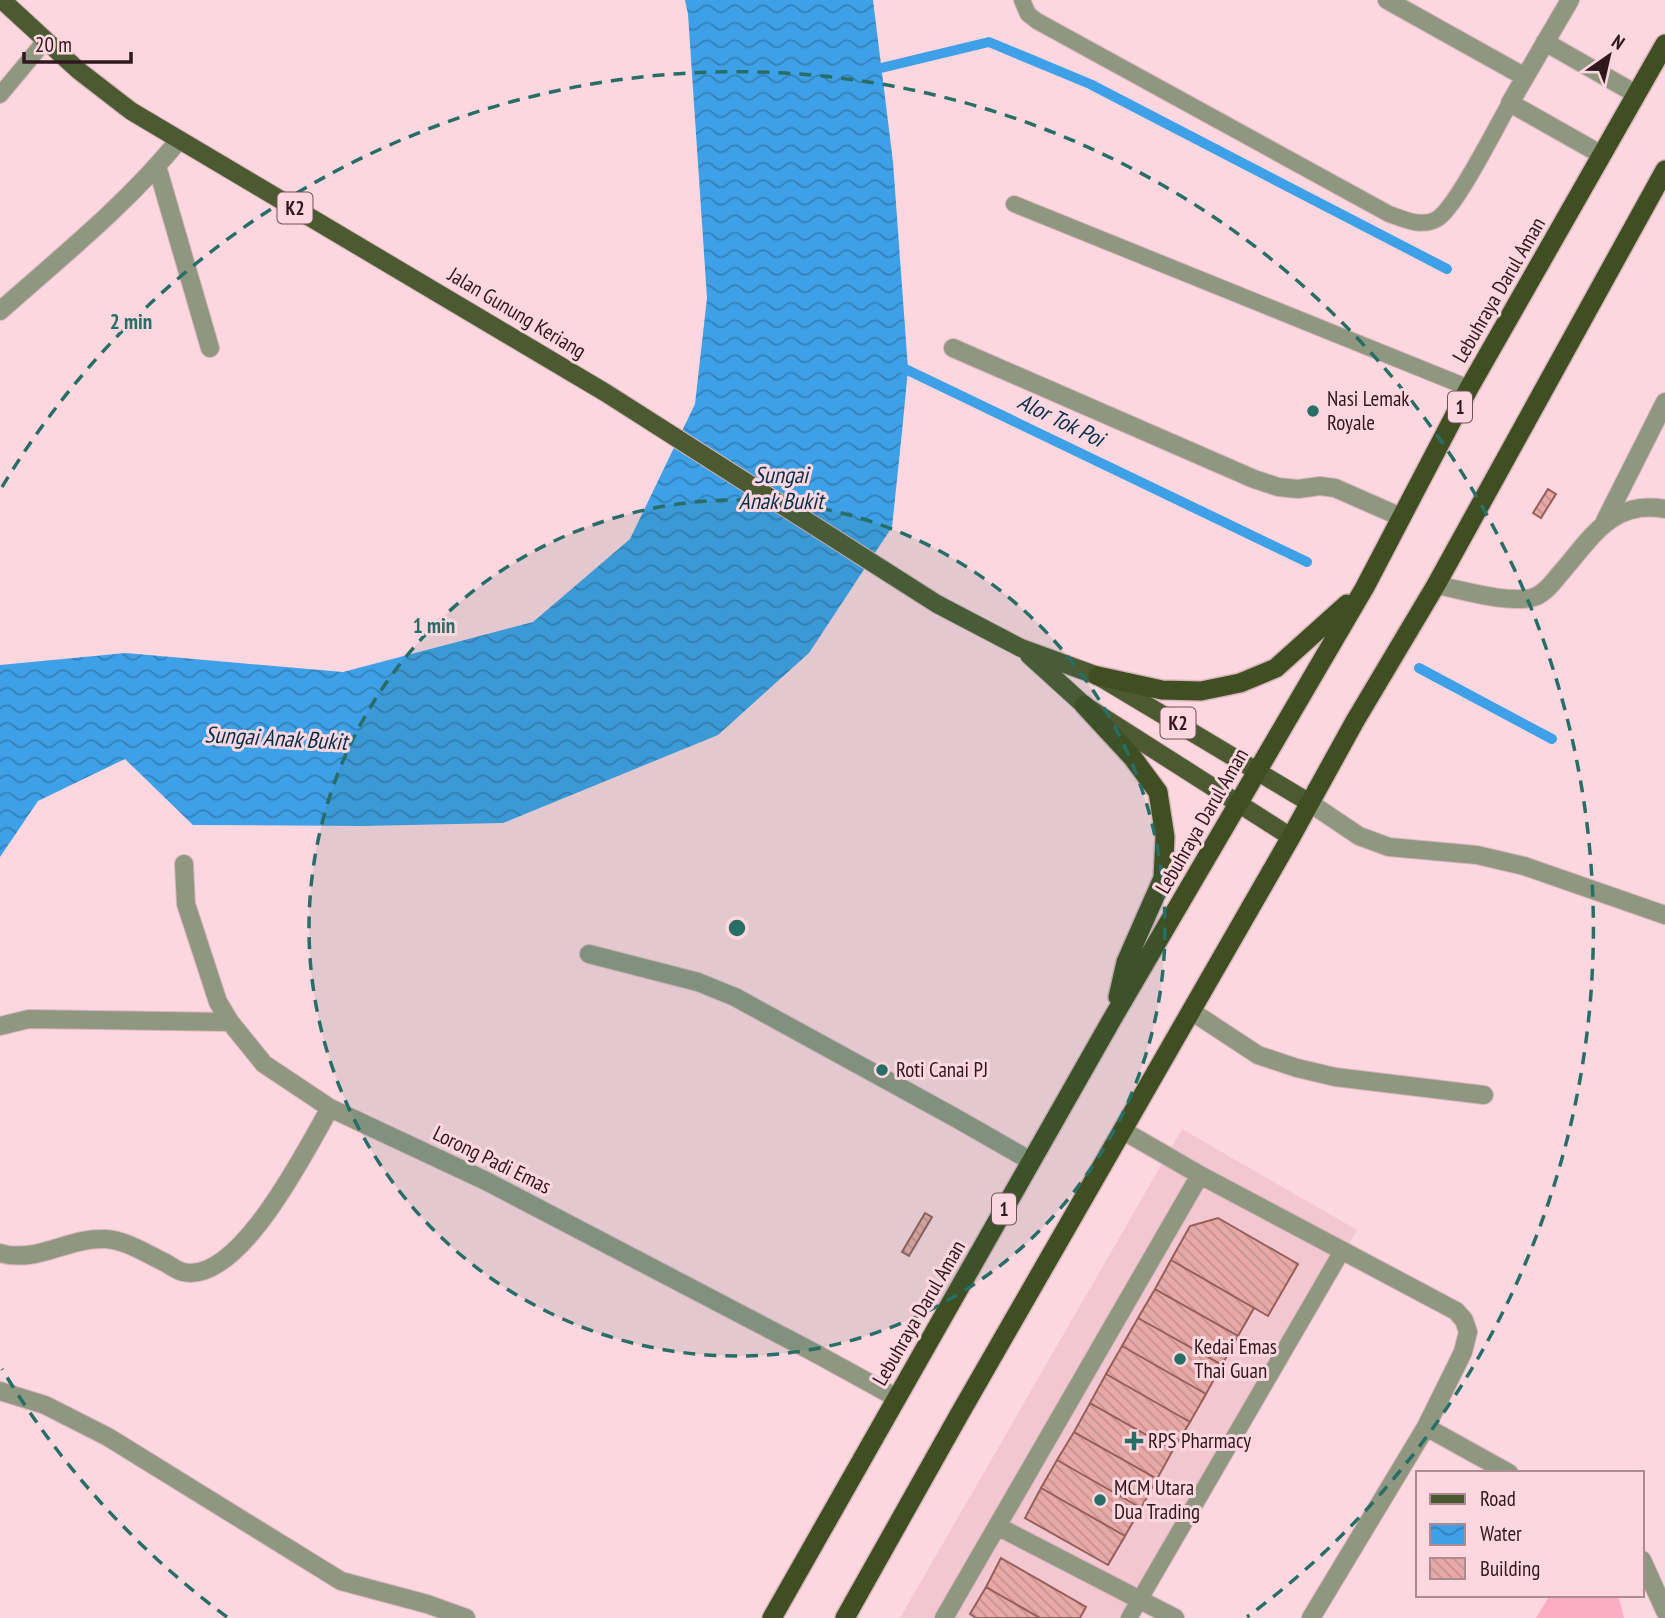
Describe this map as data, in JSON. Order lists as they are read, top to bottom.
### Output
{
  "streets": {
    "highway": ["Lebuhraya Darul Aman", "1"],
    "main road": ["K2", "Jalan Gunung Keriang"],
    "street": ["Lorong Padi Emas"]
  },
  "crossings": [
    ["Lebuhraya Darul Aman", "Jalan Gunung Keriang"],
    ["Lebuhraya Darul Aman", "Lorong Padi Emas"]
  ],
  "water": ["Alor Tok Poi", "Sungai Anak Bukit"],
  "places": {
    "other": [
      "Nasi Lemak Royale",
      "Roti Canai PJ",
      "Kedai Emas Thai Guan",
      "MCM Utara Dua Trading"
    ],
    "health": ["RPS Pharmacy"]
  },
  "legend": ["Road", "Water", "Building"],
  "scale_bar": "20 m",
  "north": "top right",
  "rings": ["2 min", "1 min"]
}
